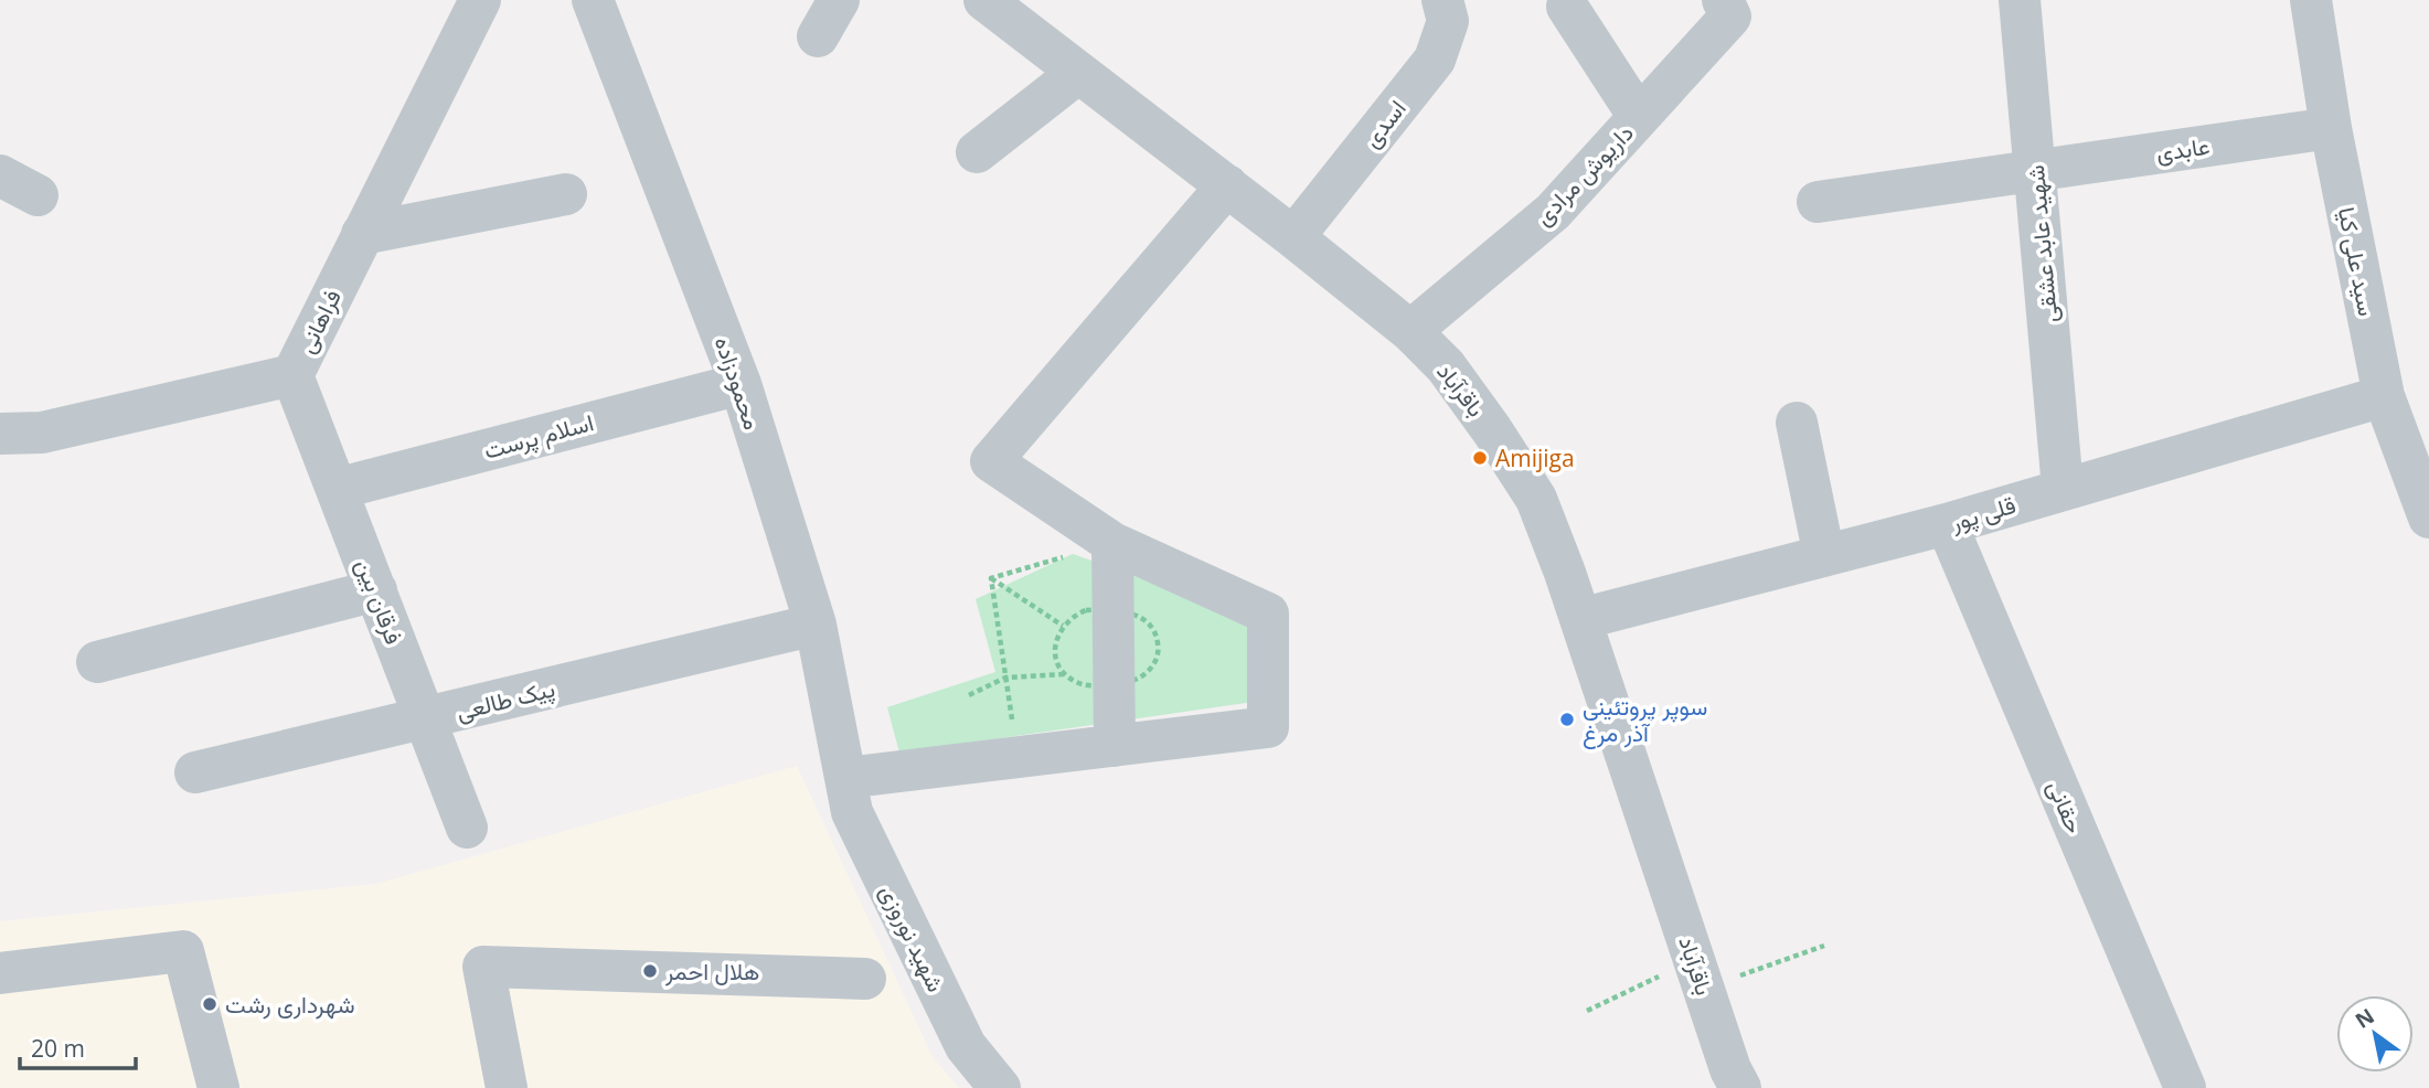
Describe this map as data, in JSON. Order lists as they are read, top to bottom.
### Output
{
  "streets": {
    "street": [
      "اسدی",
      "عابدی",
      "داریوش مرادی",
      "شهید عابد عشقی",
      "سید علی کیا",
      "فراهانی",
      "محمودزاده",
      "باقرآباد",
      "اسلام پرست",
      "قلی پور",
      "فرقان بین",
      "پیک طالعی",
      "حقانی",
      "شهید نوروزی"
    ]
  },
  "crossings": [
    ["اسدی", "باقرآباد"],
    ["عابدی", "شهید عابد عشقی"],
    ["عابدی", "سید علی کیا"],
    ["داریوش مرادی", "باقرآباد"],
    ["شهید عابد عشقی", "قلی پور"],
    ["سید علی کیا", "قلی پور"],
    ["فراهانی", "فرقان بین"],
    ["محمودزاده", "اسلام پرست"],
    ["محمودزاده", "پیک طالعی"],
    ["محمودزاده", "شهید نوروزی"],
    ["باقرآباد", "قلی پور"],
    ["اسلام پرست", "فرقان بین"],
    ["قلی پور", "حقانی"],
    ["فرقان بین", "پیک طالعی"]
  ],
  "places": [
    "Amijiga",
    "سوپر پروتئینی آذر مرغ",
    "هلال احمر",
    "شهرداری رشت"
  ],
  "scale_bar": "20 m",
  "north": "top left"
}
